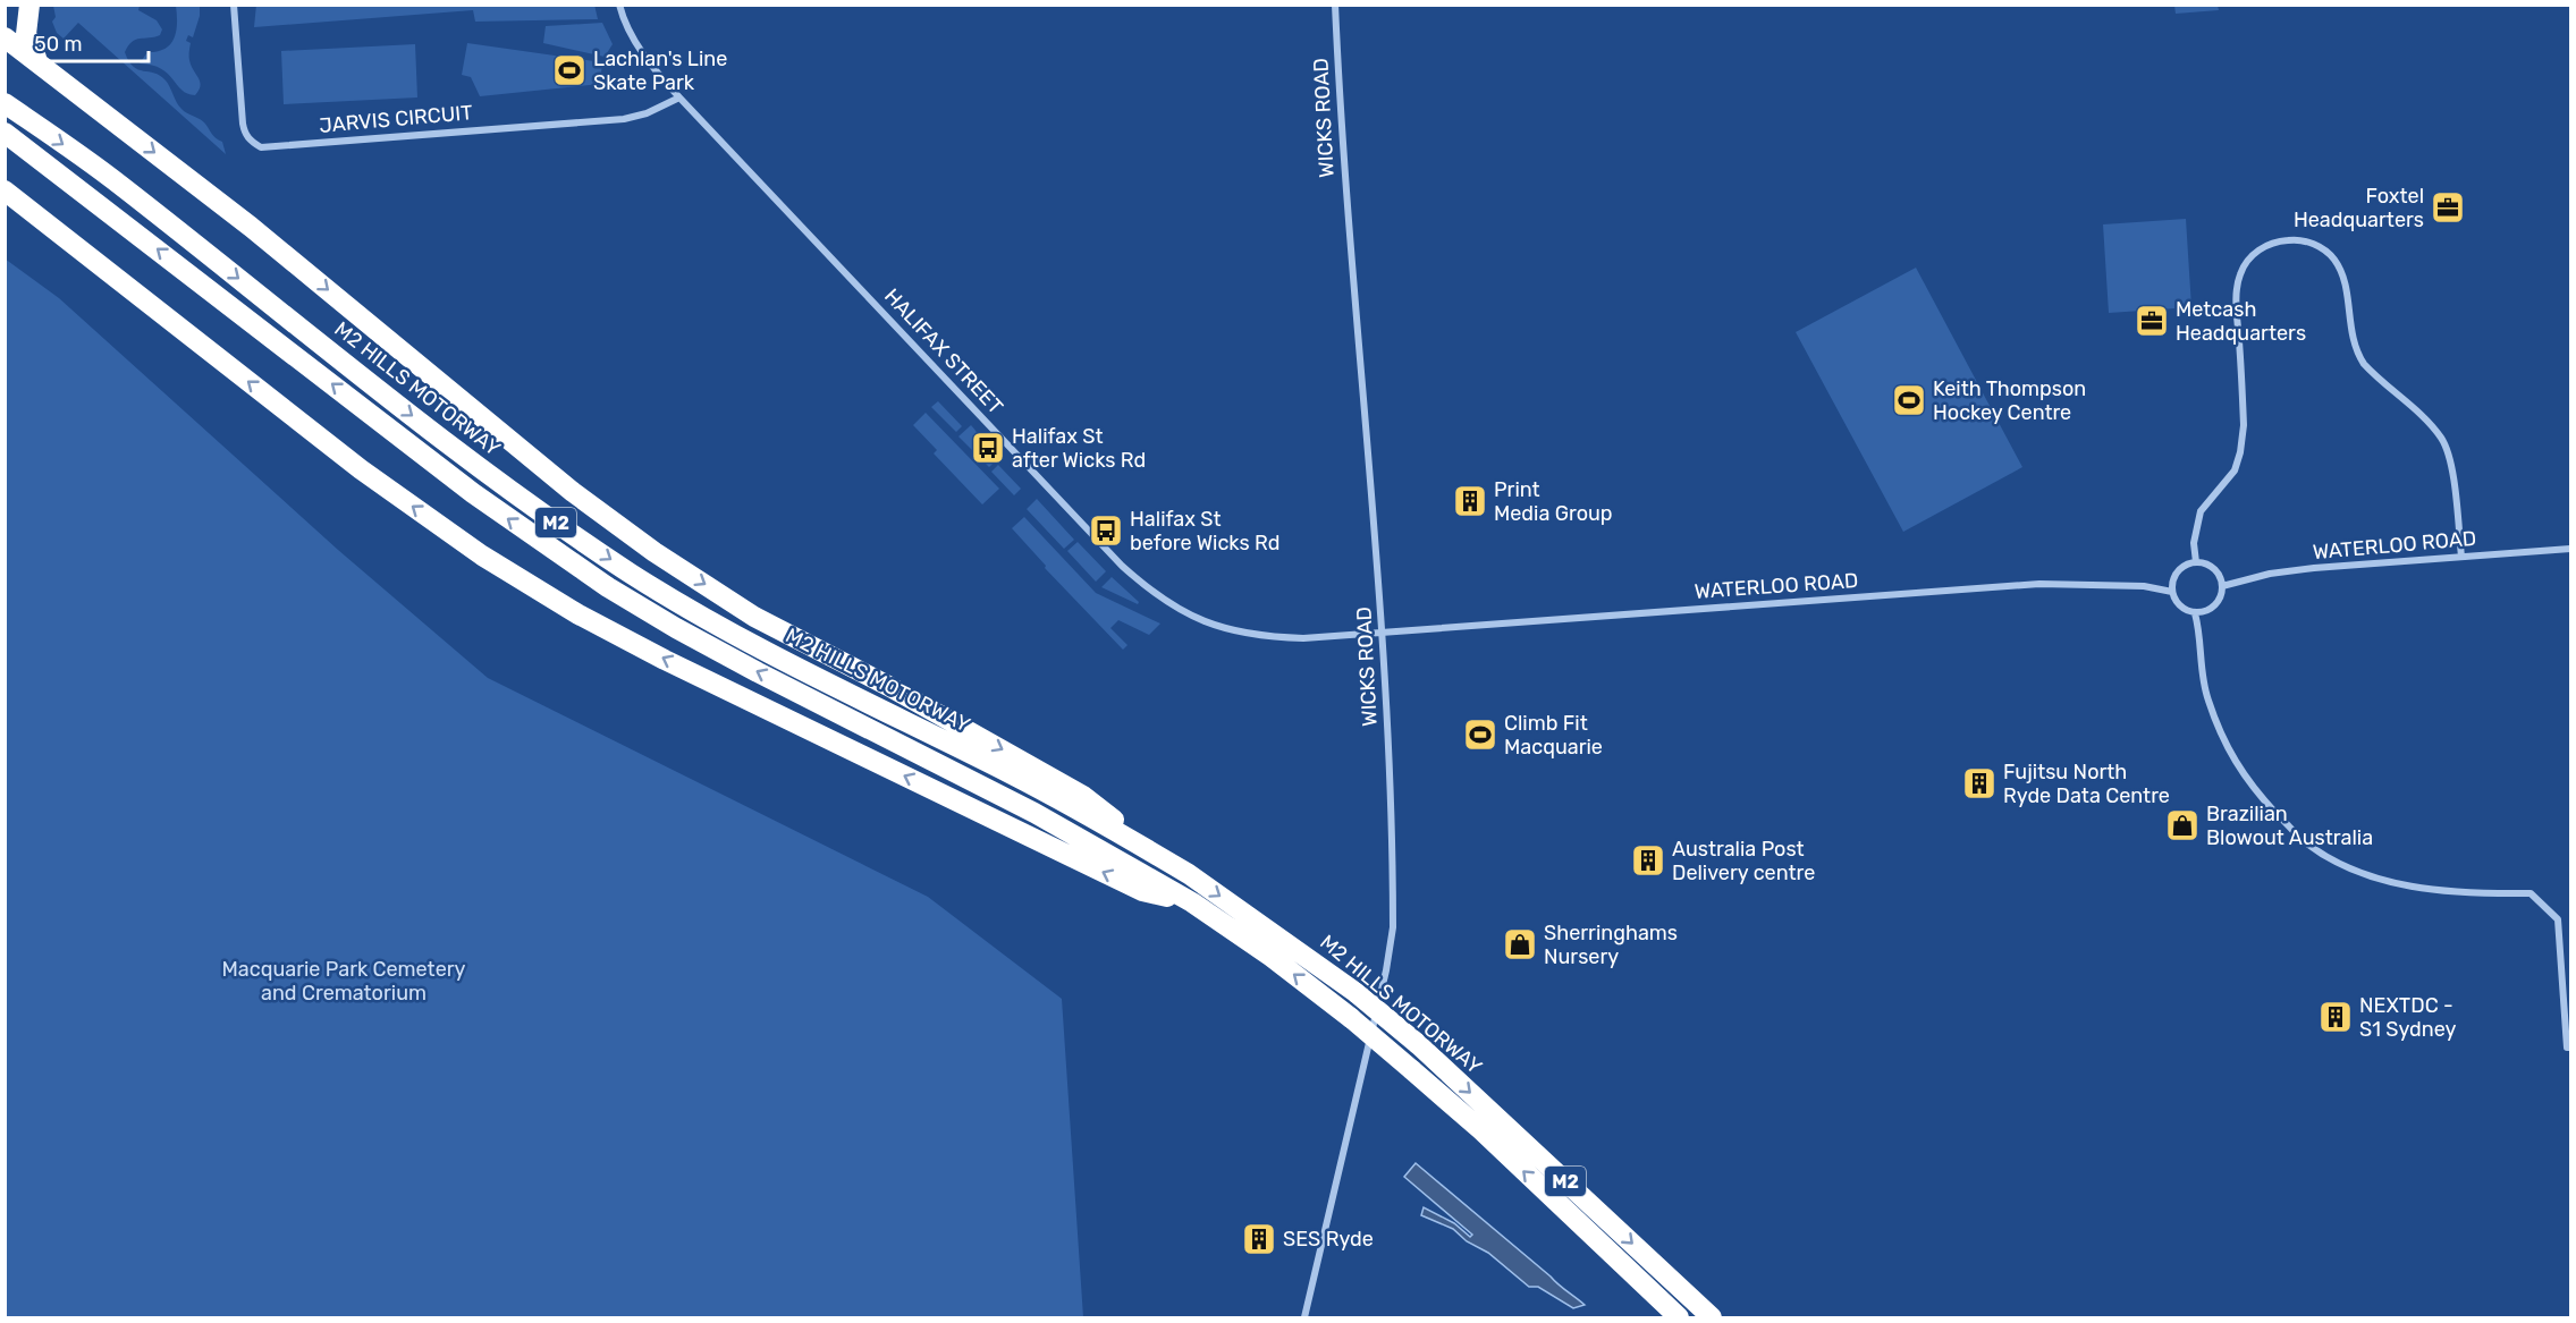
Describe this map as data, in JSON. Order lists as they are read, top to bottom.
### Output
{
  "streets": {
    "highway": ["M2 HILLS MOTORWAY", "M2"],
    "street": [
      "WICKS ROAD",
      "JARVIS CIRCUIT",
      "HALIFAX STREET",
      "WATERLOO ROAD"
    ]
  },
  "crossings": [
    ["WICKS ROAD", "HALIFAX STREET"],
    ["WICKS ROAD", "WATERLOO ROAD"],
    ["JARVIS CIRCUIT", "HALIFAX STREET"],
    ["HALIFAX STREET", "WATERLOO ROAD"]
  ],
  "parks": ["Macquarie Park Cemetery and Crematorium"],
  "places": {
    "sports": ["Lachlan's Line Skate Park", "Keith Thompson Hockey Centre", "Climb Fit Macquarie"],
    "office": ["Foxtel Headquarters", "Metcash Headquarters"],
    "bus stop": ["Halifax St after Wicks Rd", "Halifax St before Wicks Rd"],
    "building": [
      "Print Media Group",
      "Fujitsu North Ryde Data Centre",
      "Australia Post Delivery centre",
      "NEXTDC - S1 Sydney",
      "SES Ryde"
    ],
    "shop": ["Brazilian Blowout Australia", "Sherringhams Nursery"]
  },
  "scale_bar": "50 m"
}
